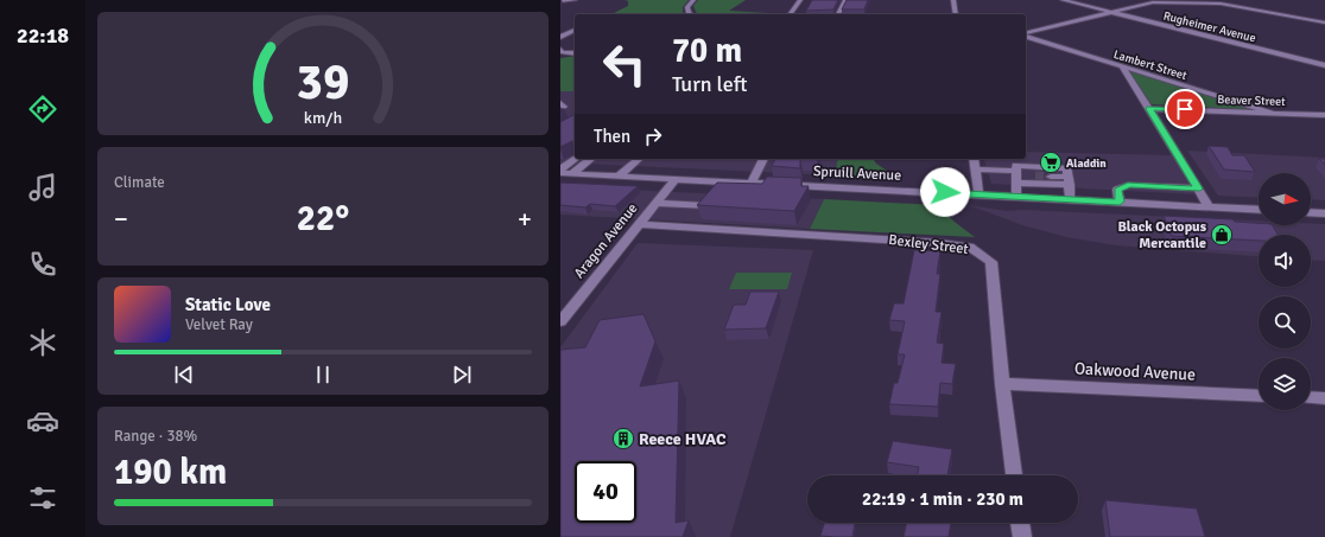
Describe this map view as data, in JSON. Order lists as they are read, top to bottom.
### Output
{
  "streets": {
    "street": [
      "Rugheimer Avenue",
      "Lambert Street",
      "Beaver Street",
      "Spruill Avenue",
      "Aragon Avenue",
      "Bexley Street",
      "Oakwood Avenue"
    ]
  },
  "crossings": [
    ["Lambert Street", "Beaver Street"],
    ["Spruill Avenue", "Aragon Avenue"],
    ["Aragon Avenue", "Bexley Street"],
    ["Bexley Street", "Oakwood Avenue"]
  ],
  "places": {
    "supermarket": ["Aladdin"],
    "shop": ["Black Octopus Mercantile"],
    "building": ["Reece HVAC"]
  },
  "north": "right",
  "page": {
    "tabs": "22:18",
    "turn": ["70 m", "Turn left"],
    "then": "Then",
    "tile": [
      "Climate",
      ["Range · 38%", "190 km"]
    ],
    "heat": ["−", "22°", "+"],
    "song": ["Static Love", "Velvet Ray"],
    "limit": "40",
    "trip": "22:19 · 1 min · 230 m",
    "gauge": ["39", "km/h"]
  }
}
